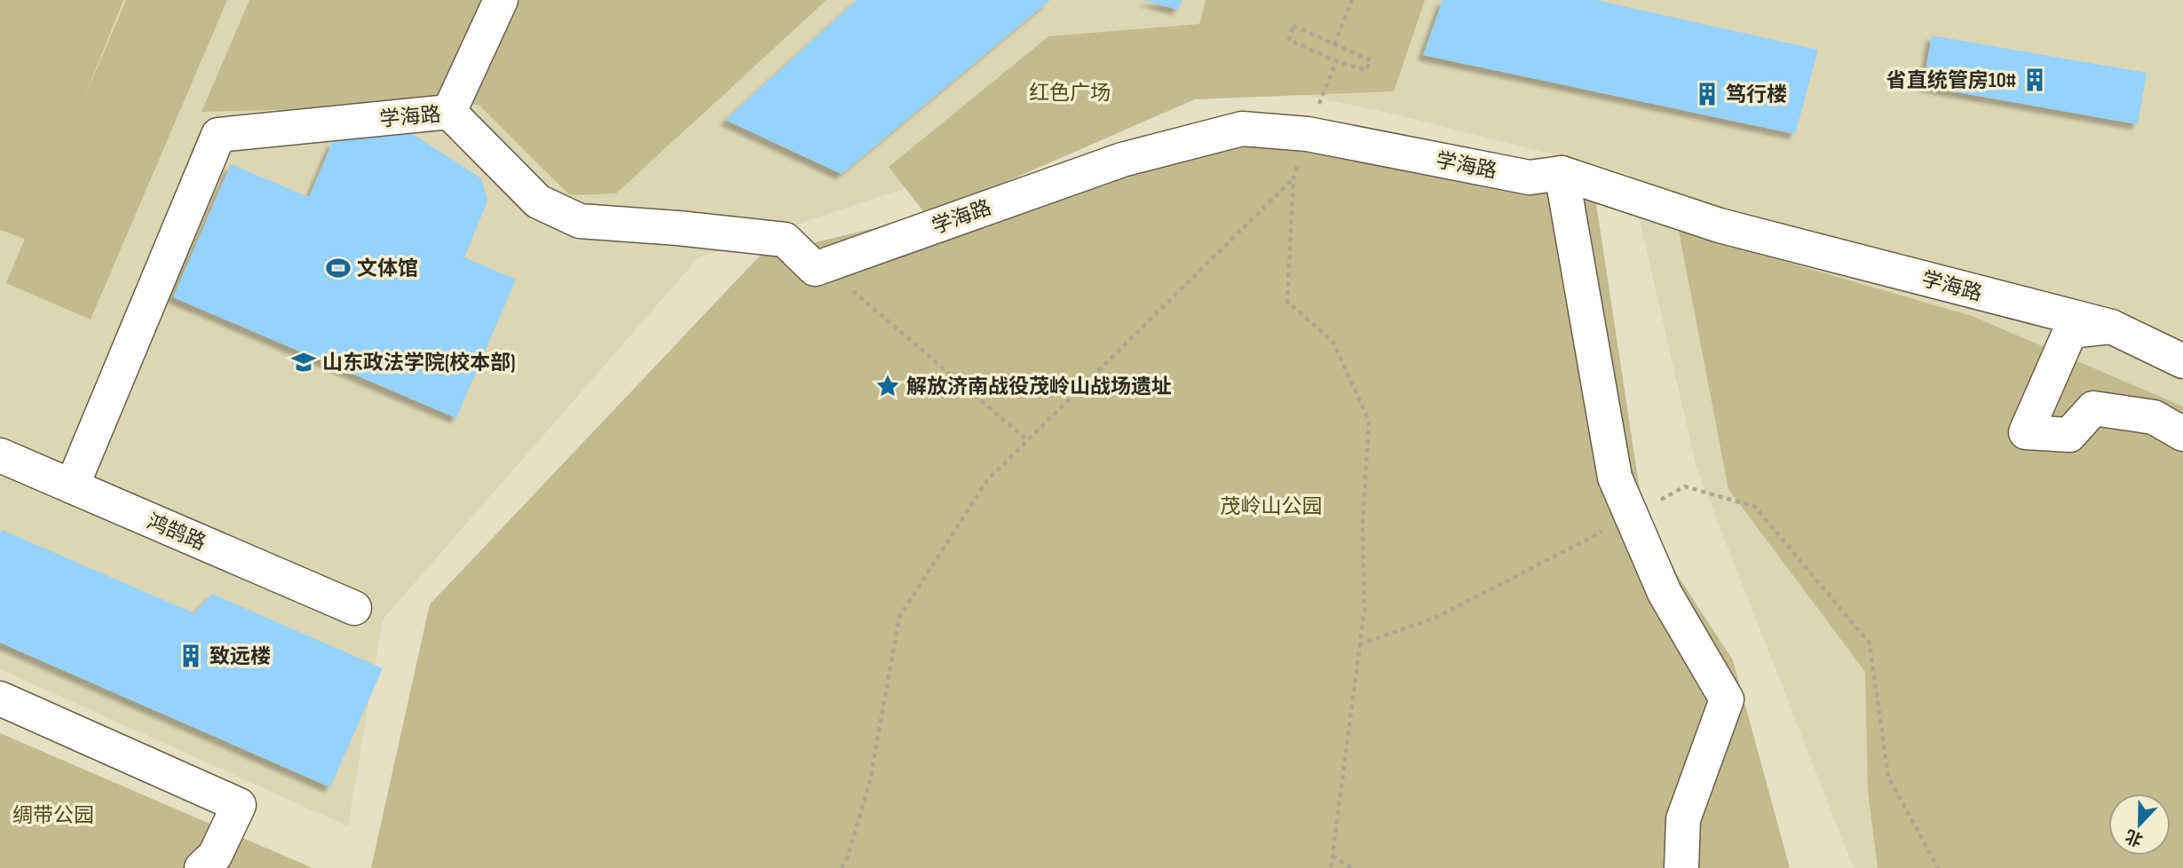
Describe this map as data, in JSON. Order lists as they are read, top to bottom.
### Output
{
  "streets": {
    "street": ["学海路", "鸿鹄路"]
  },
  "crossings": [
    ["学海路", "鸿鹄路"]
  ],
  "parks": ["红色广场", "茂岭山公园", "绸带公园"],
  "places": {
    "building": ["省直统管房10#", "笃行楼", "致远楼"],
    "sports": ["文体馆"],
    "school or university": ["山东政法学院(校本部)"],
    "place": ["解放济南战役茂岭山战场遗址"]
  },
  "north": "bottom"
}
